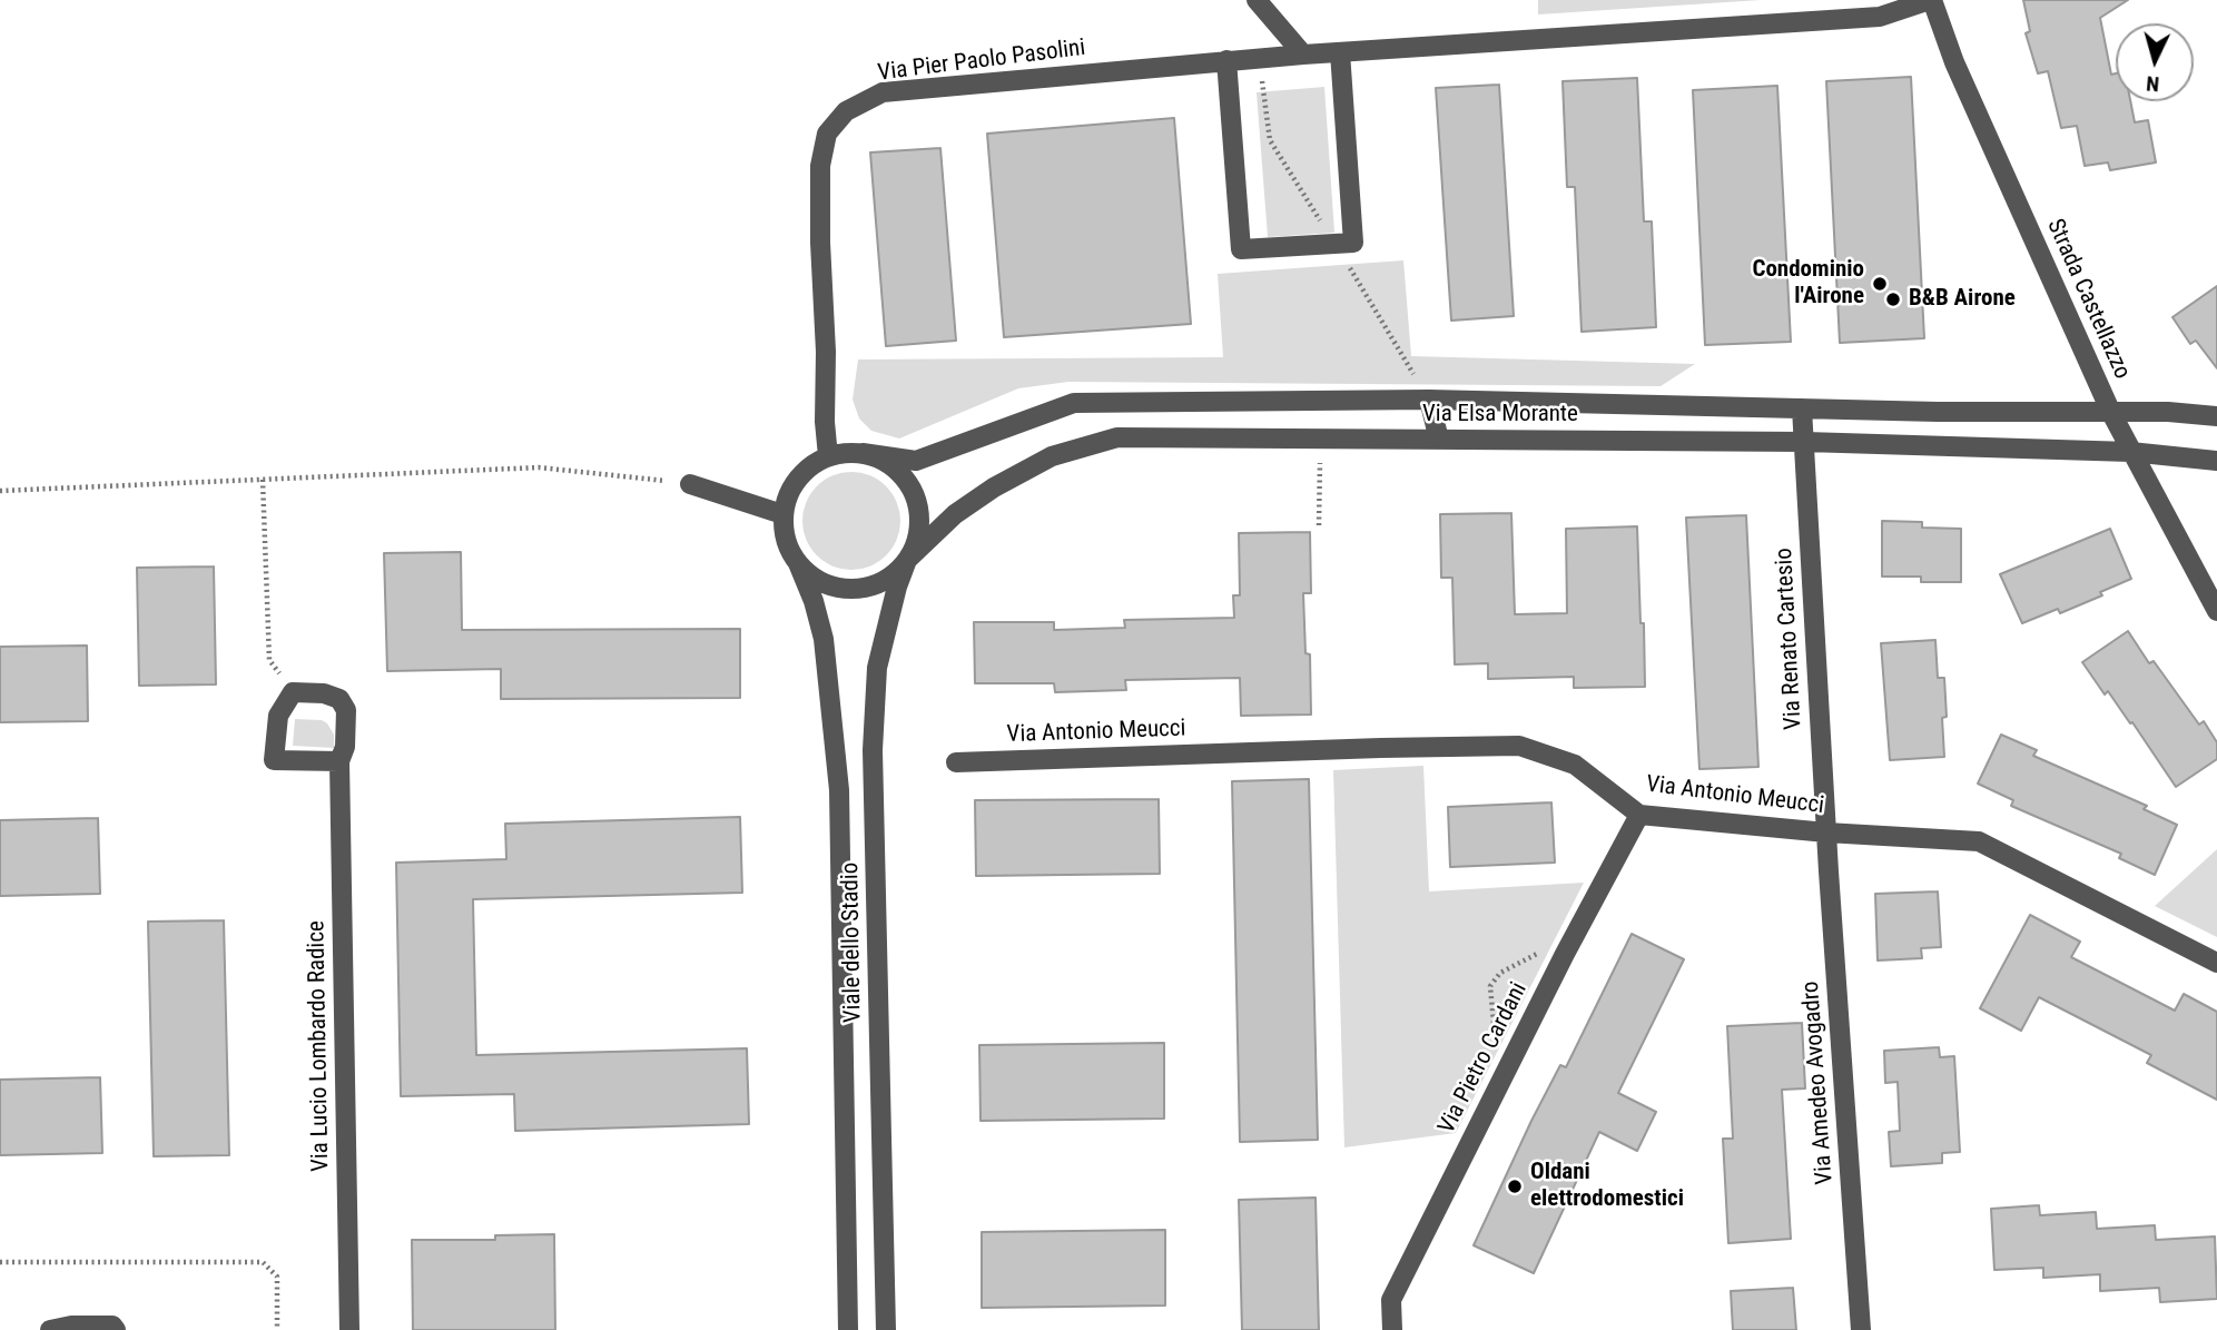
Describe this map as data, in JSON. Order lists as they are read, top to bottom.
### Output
{
  "streets": {
    "street": [
      "Via Pier Paolo Pasolini",
      "Strada Castellazzo",
      "Via Elsa Morante",
      "Via Renato Cartesio",
      "Via Antonio Meucci",
      "Viale dello Stadio",
      "Via Lucio Lombardo Radice",
      "Via Pietro Cardani",
      "Via Amedeo Avogadro"
    ]
  },
  "crossings": [
    ["Via Pier Paolo Pasolini", "Strada Castellazzo"],
    ["Via Pier Paolo Pasolini", "Via Elsa Morante"],
    ["Via Pier Paolo Pasolini", "Viale dello Stadio"],
    ["Strada Castellazzo", "Via Elsa Morante"],
    ["Via Elsa Morante", "Via Renato Cartesio"],
    ["Via Elsa Morante", "Viale dello Stadio"],
    ["Via Renato Cartesio", "Via Antonio Meucci"],
    ["Via Renato Cartesio", "Via Amedeo Avogadro"],
    ["Via Antonio Meucci", "Via Pietro Cardani"],
    ["Via Antonio Meucci", "Via Amedeo Avogadro"]
  ],
  "places": ["Condominio l'Airone", "B&B Airone", "Oldani elettrodomestici"],
  "north": "bottom"
}
